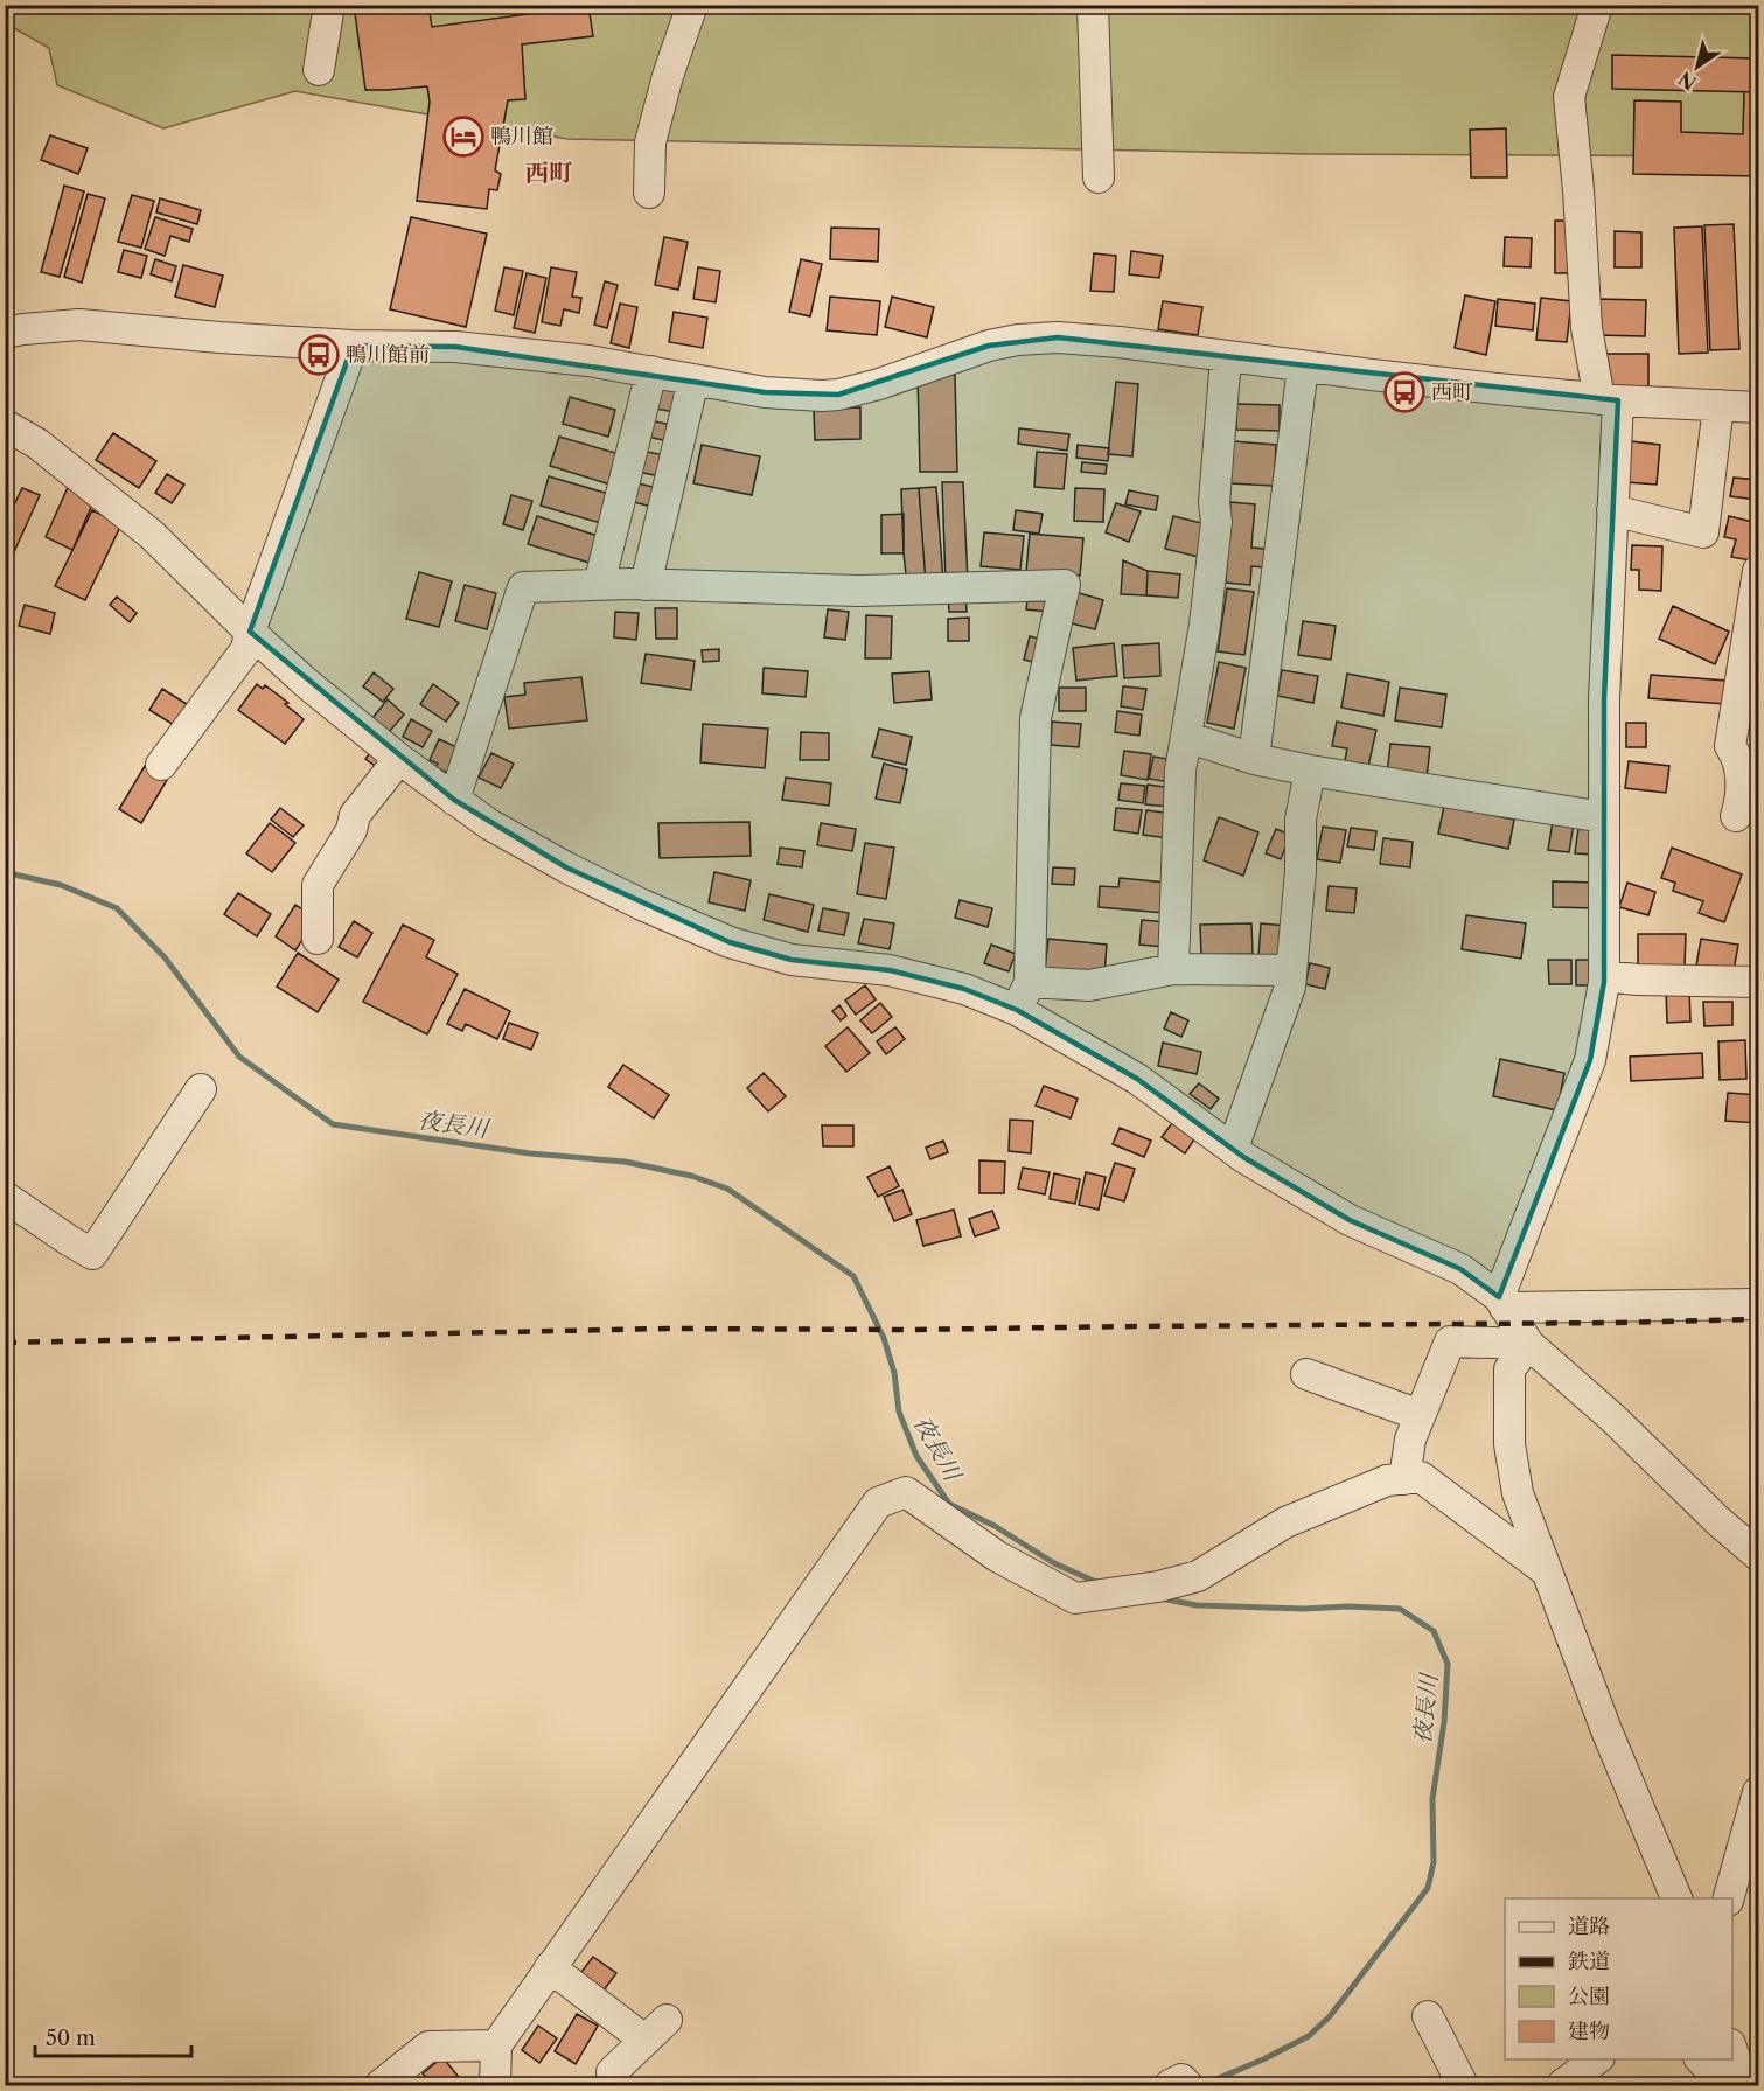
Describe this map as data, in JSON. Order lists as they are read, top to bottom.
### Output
{
  "districts": ["西町"],
  "water": ["夜長川"],
  "places": {
    "hotel": ["鴨川館"],
    "bus stop": ["鴨川館前", "西町"]
  },
  "legend": [
    "道路",
    "鉄道",
    "公園",
    "建物"
  ],
  "scale_bar": "50 m",
  "north": "bottom left"
}
